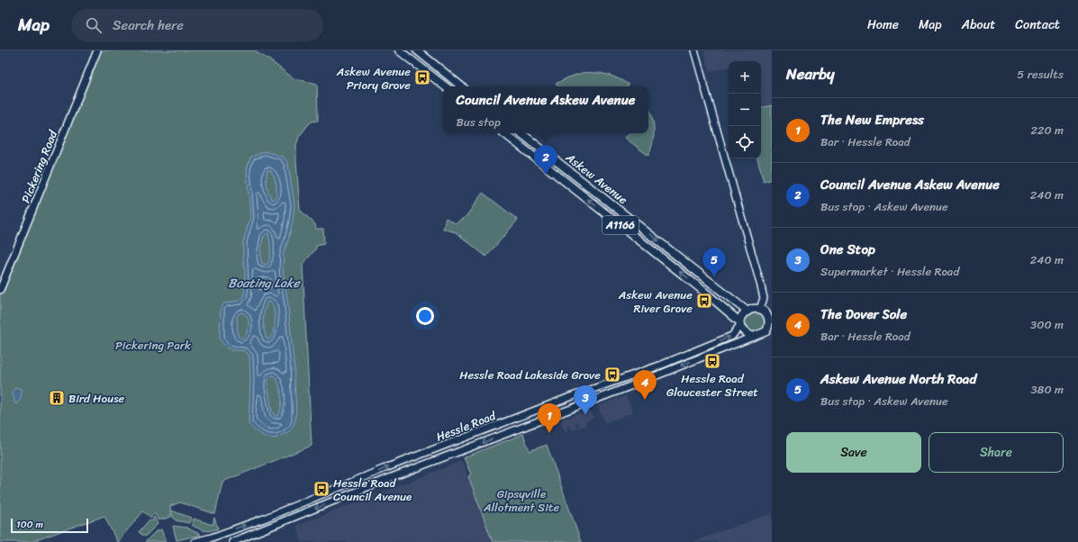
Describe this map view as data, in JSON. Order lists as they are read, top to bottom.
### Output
{
  "streets": {
    "main road": ["Askew Avenue", "A1166"],
    "street": ["Pickering Road", "Hessle Road"]
  },
  "crossings": [
    ["Askew Avenue", "Hessle Road"]
  ],
  "water": ["Boating Lake"],
  "parks": ["Pickering Park", "Gipsyville Allotment Site"],
  "places": {
    "bus stop": [
      "Askew Avenue Priory Grove",
      "Askew Avenue River Grove",
      "Hessle Road Gloucester Street",
      "Hessle Road Lakeside Grove",
      "Hessle Road Council Avenue"
    ],
    "building": ["Bird House"]
  },
  "scale_bar": "100 m",
  "page": {
    "header": "Map",
    "search": "Search here",
    "nav": [
      "Home",
      "Map",
      "About",
      "Contact"
    ],
    "heading": ["Nearby", "5 results"],
    "map_buttons": ["+", "−"],
    "popup": ["Council Avenue Askew Avenue", "Bus stop"],
    "list": [
      {
        "mark": "1",
        "name": "The New Empress",
        "note": "Bar · Hessle Road",
        "value": "220 m"
      },
      {
        "mark": "2",
        "name": "Council Avenue Askew Avenue",
        "note": "Bus stop · Askew Avenue",
        "value": "240 m"
      },
      {
        "mark": "3",
        "name": "One Stop",
        "note": "Supermarket · Hessle Road",
        "value": "240 m"
      },
      {
        "mark": "4",
        "name": "The Dover Sole",
        "note": "Bar · Hessle Road",
        "value": "300 m"
      },
      {
        "mark": "5",
        "name": "Askew Avenue North Road",
        "note": "Bus stop · Askew Avenue",
        "value": "380 m"
      }
    ],
    "pins": [
      "2",
      "5",
      "4",
      "3",
      "1"
    ],
    "buttons": ["Save", "Share"],
    "scale": "100 m"
  }
}
